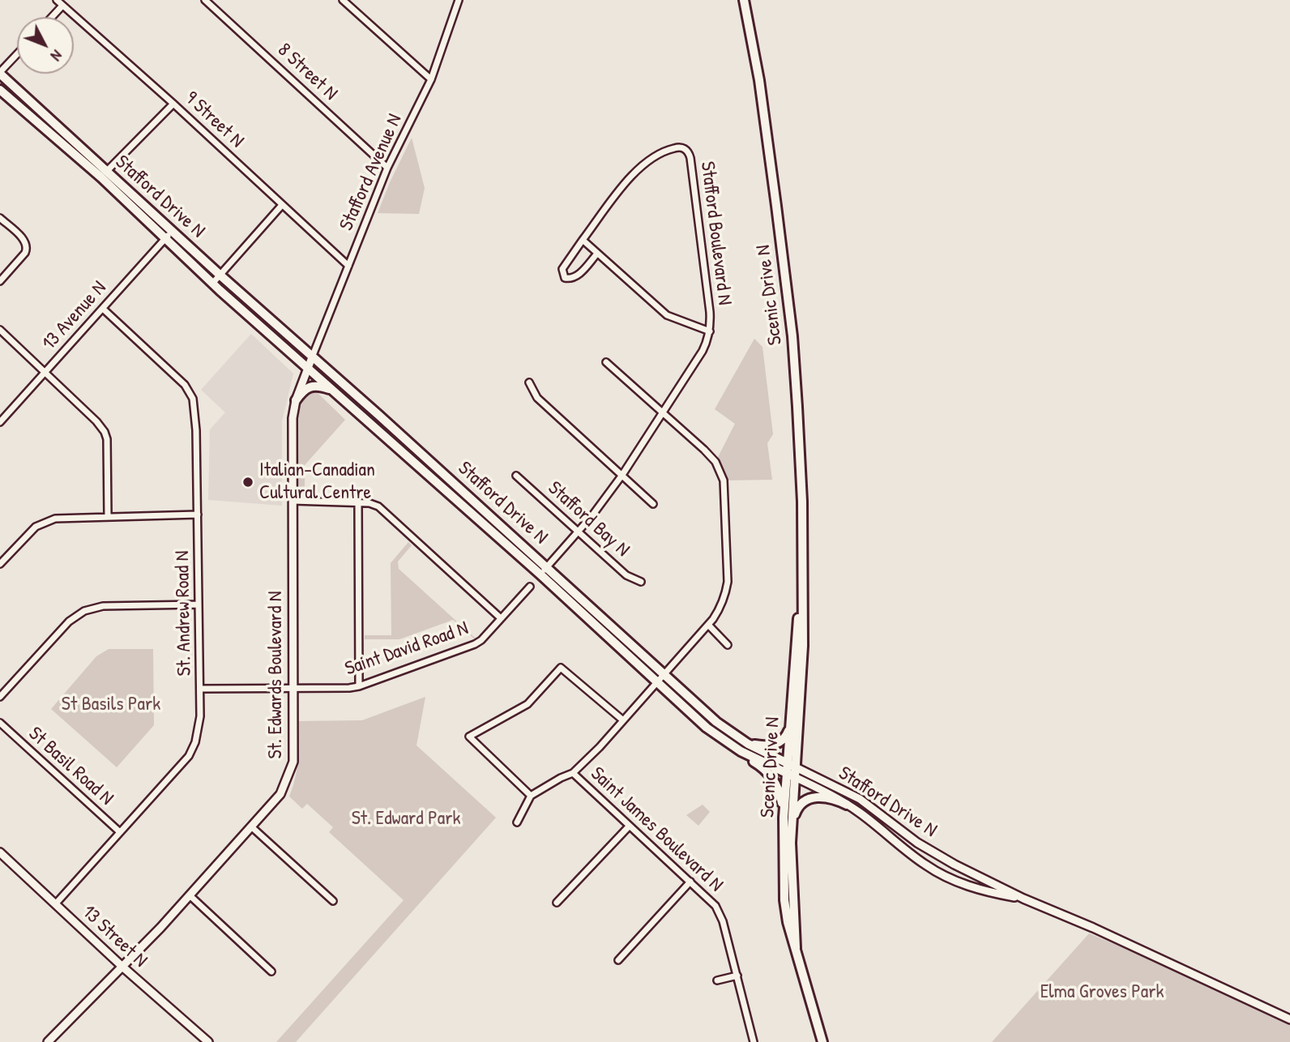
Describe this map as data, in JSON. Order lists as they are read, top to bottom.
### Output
{
  "streets": {
    "main road": ["Stafford Drive N", "Scenic Drive N"],
    "street": [
      "8 Street N",
      "9 Street N",
      "Stafford Avenue N",
      "Stafford Boulevard N",
      "13 Avenue N",
      "Stafford Bay N",
      "St. Andrew Road N",
      "Saint David Road N",
      "St. Edwards Boulevard N",
      "St Basil Road N",
      "Saint James Boulevard N",
      "13 Street N"
    ]
  },
  "crossings": [
    ["8 Street N", "Stafford Avenue N"],
    ["9 Street N", "Stafford Avenue N"],
    ["Stafford Avenue N", "Stafford Drive N"],
    ["Stafford Avenue N", "St. Edwards Boulevard N"],
    ["Stafford Drive N", "Stafford Boulevard N"],
    ["Stafford Drive N", "Scenic Drive N"],
    ["Stafford Drive N", "13 Avenue N"],
    ["Stafford Drive N", "St. Edwards Boulevard N"],
    ["Stafford Drive N", "Saint James Boulevard N"],
    ["Stafford Boulevard N", "Stafford Bay N"],
    ["Stafford Boulevard N", "Saint James Boulevard N"],
    ["13 Avenue N", "St. Andrew Road N"],
    ["St. Andrew Road N", "Saint David Road N"],
    ["St. Andrew Road N", "St Basil Road N"],
    ["St. Andrew Road N", "13 Street N"],
    ["Saint David Road N", "St. Edwards Boulevard N"],
    ["St. Edwards Boulevard N", "13 Street N"]
  ],
  "parks": ["St Basils Park", "St. Edward Park", "Elma Groves Park"],
  "places": ["Italian-Canadian Cultural Centre"],
  "north": "bottom right"
}
